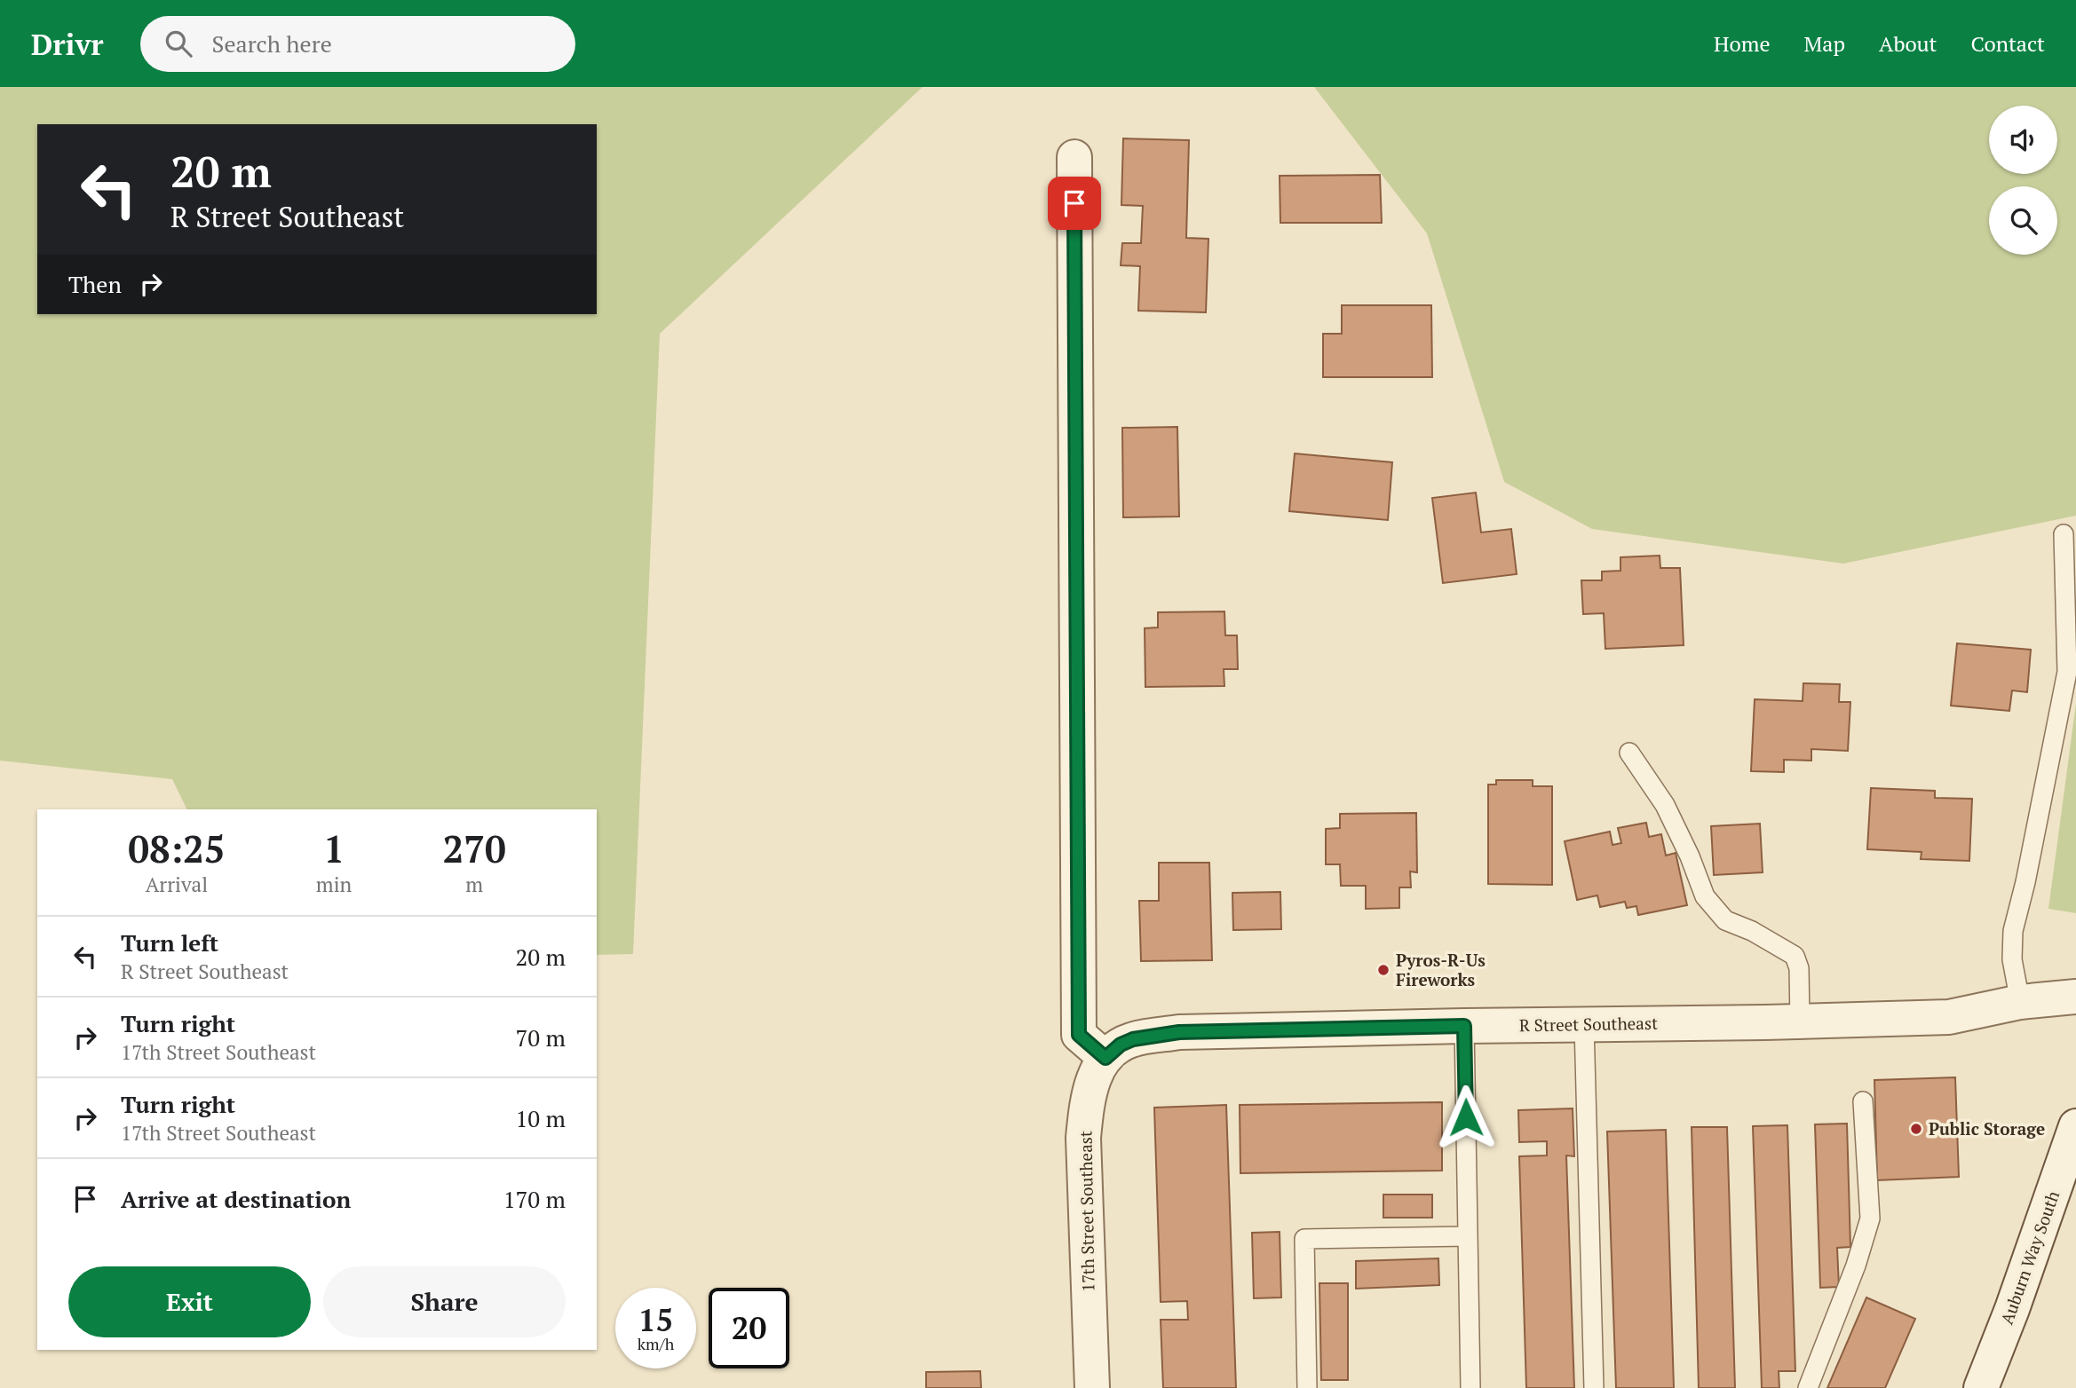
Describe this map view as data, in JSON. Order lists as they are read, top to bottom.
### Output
{
  "streets": {
    "street": ["R Street Southeast", "17th Street Southeast", "Auburn Way South"]
  },
  "crossings": [
    ["R Street Southeast", "17th Street Southeast"]
  ],
  "places": ["Pyros-R-Us Fireworks", "Public Storage"],
  "page": {
    "header": "Drivr",
    "search": "Search here",
    "nav": [
      "Home",
      "Map",
      "About",
      "Contact"
    ],
    "turn": ["20 m", "R Street Southeast"],
    "then": "Then",
    "eta": [
      "08:25",
      "Arrival",
      "1",
      "min",
      "270",
      "m"
    ],
    "list": [
      {
        "name": "Turn left",
        "note": "R Street Southeast",
        "value": "20 m"
      },
      {
        "name": "Turn right",
        "note": "17th Street Southeast",
        "value": "70 m"
      },
      {
        "name": "Turn right",
        "note": "17th Street Southeast",
        "value": "10 m"
      },
      {
        "name": "Arrive at destination",
        "value": "170 m"
      }
    ],
    "buttons": ["Exit", "Share"],
    "speed": "15 km/h",
    "limit": "20"
  }
}
